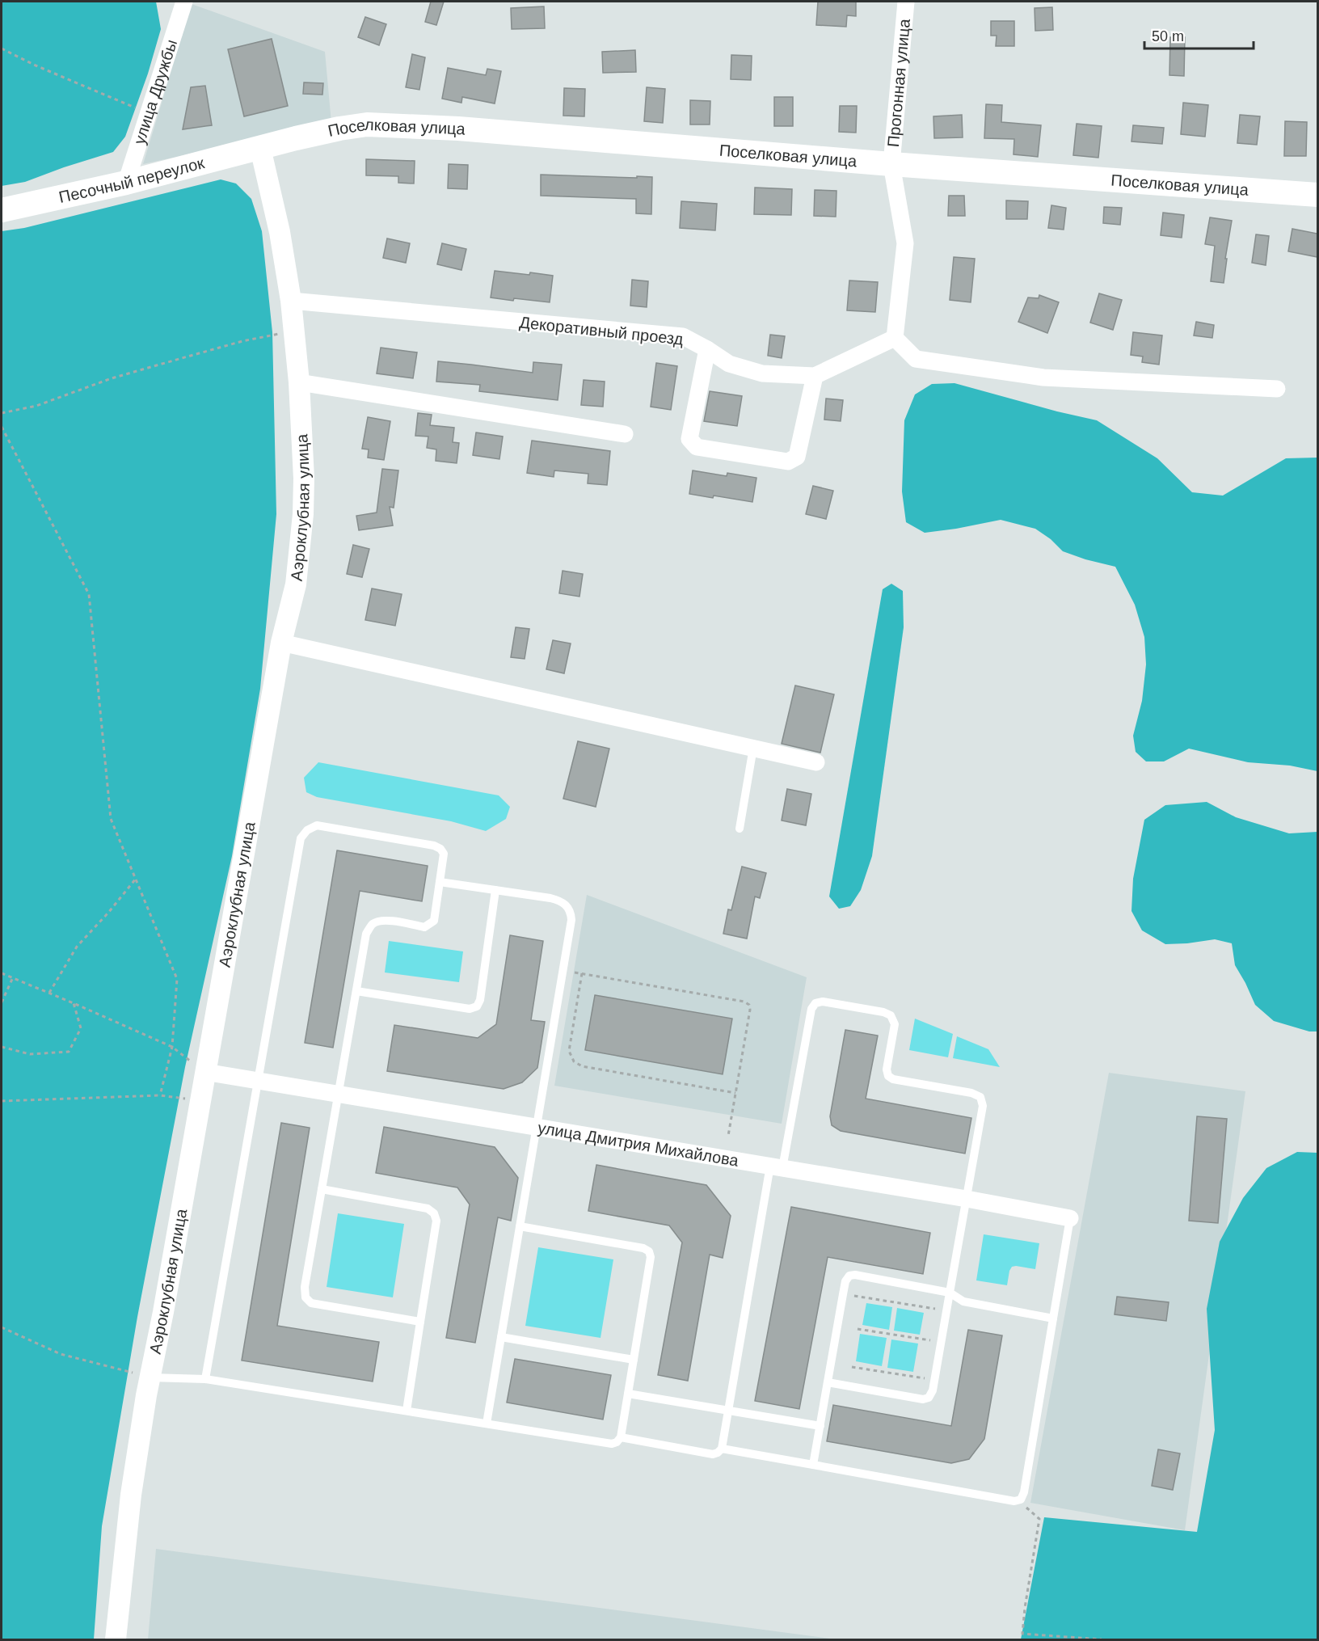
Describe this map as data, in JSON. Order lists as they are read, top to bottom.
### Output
{
  "streets": {
    "main road": ["Поселковая улица", "Песочный переулок"],
    "street": [
      "Прогонная улица",
      "улица Дружбы",
      "Декоративный проезд",
      "Аэроклубная улица",
      "улица Дмитрия Михайлова"
    ]
  },
  "crossings": [
    ["Прогонная улица", "Поселковая улица"],
    ["Прогонная улица", "Декоративный проезд"],
    ["улица Дружбы", "Песочный переулок"],
    ["Поселковая улица", "Песочный переулок"],
    ["Поселковая улица", "Аэроклубная улица"],
    ["Песочный переулок", "Аэроклубная улица"],
    ["Декоративный проезд", "Аэроклубная улица"],
    ["Аэроклубная улица", "улица Дмитрия Михайлова"]
  ],
  "scale_bar": "50 m"
}
